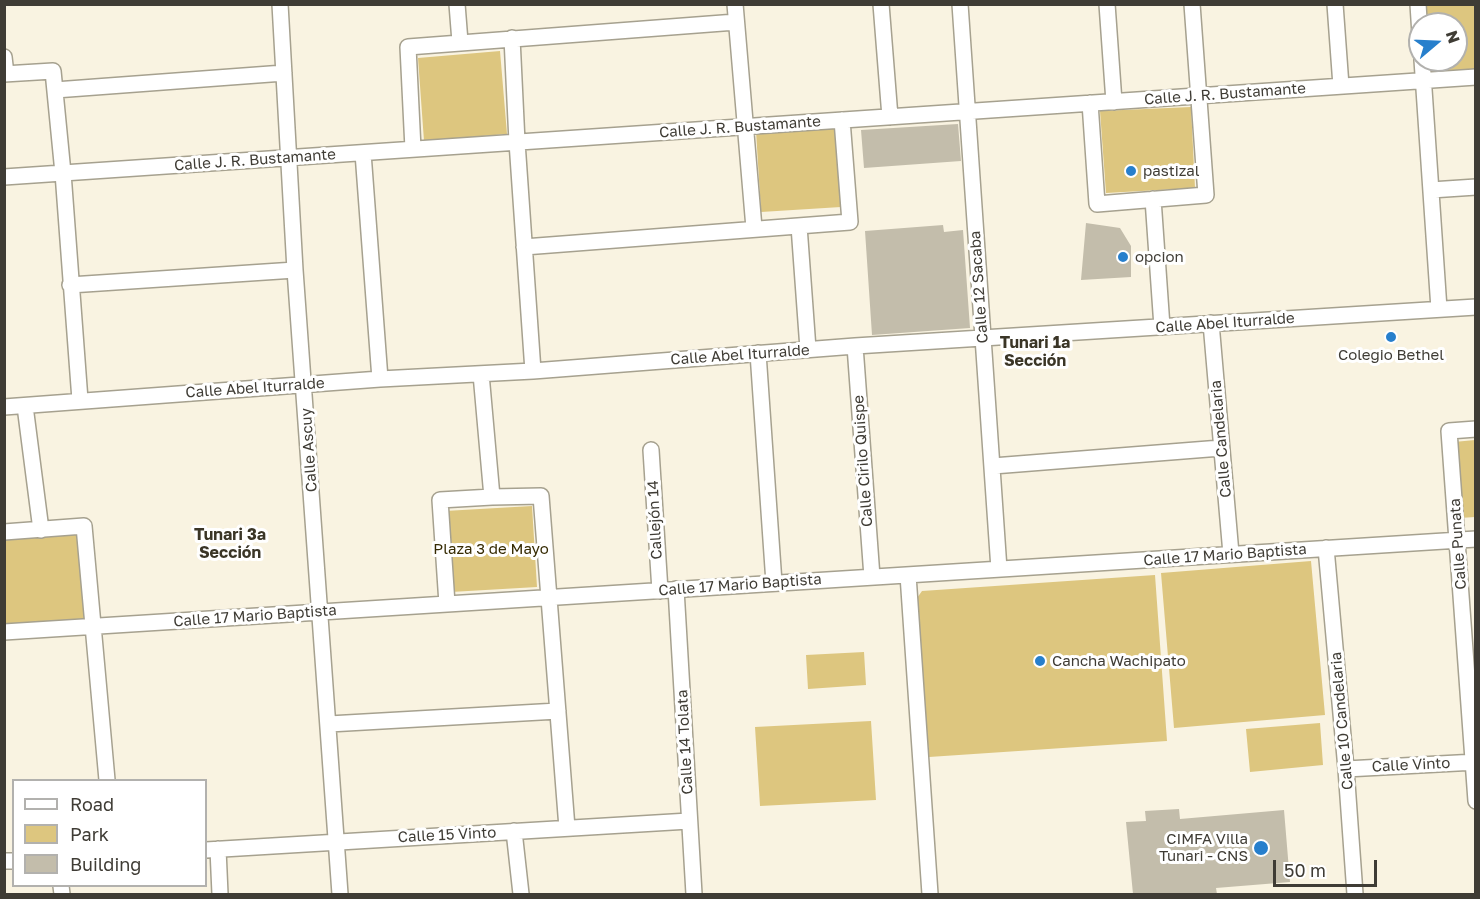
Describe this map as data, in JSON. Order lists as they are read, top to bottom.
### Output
{
  "streets": {
    "street": [
      "Calle J. R. Bustamante",
      "Calle 12 Sacaba",
      "Calle Abel Iturralde",
      "Calle Candelaria",
      "Calle Ascuy",
      "Calle Cirilo Quispe",
      "Callejón 14",
      "Calle Punata",
      "Calle 17 Mario Baptista",
      "Calle 10 Candelaria",
      "Calle 14 Tolata",
      "Calle Vinto",
      "Calle 15 Vinto"
    ]
  },
  "crossings": [
    ["Calle J. R. Bustamante", "Calle 12 Sacaba"],
    ["Calle J. R. Bustamante", "Calle Ascuy"],
    ["Calle 12 Sacaba", "Calle Abel Iturralde"],
    ["Calle 12 Sacaba", "Calle 17 Mario Baptista"],
    ["Calle Abel Iturralde", "Calle Candelaria"],
    ["Calle Abel Iturralde", "Calle Ascuy"],
    ["Calle Abel Iturralde", "Calle Cirilo Quispe"],
    ["Calle Candelaria", "Calle 17 Mario Baptista"],
    ["Calle Ascuy", "Calle 17 Mario Baptista"],
    ["Calle Ascuy", "Calle 15 Vinto"],
    ["Calle Cirilo Quispe", "Calle 17 Mario Baptista"],
    ["Callejón 14", "Calle 17 Mario Baptista"],
    ["Calle Punata", "Calle 17 Mario Baptista"],
    ["Calle Punata", "Calle Vinto"],
    ["Calle 17 Mario Baptista", "Calle 10 Candelaria"],
    ["Calle 17 Mario Baptista", "Calle 14 Tolata"],
    ["Calle 10 Candelaria", "Calle Vinto"],
    ["Calle 14 Tolata", "Calle 15 Vinto"]
  ],
  "districts": ["Tunari 1ª Sección", "Tunari 3ª Sección"],
  "parks": ["Plaza 3 de Mayo"],
  "places": [
    "pastizal",
    "opcion",
    "Colegio Bethel",
    "Cancha Wachipato",
    "CIMFA Villa Tunari - CNS"
  ],
  "legend": ["Road", "Park", "Building"],
  "scale_bar": "50 m",
  "north": "right"
}
